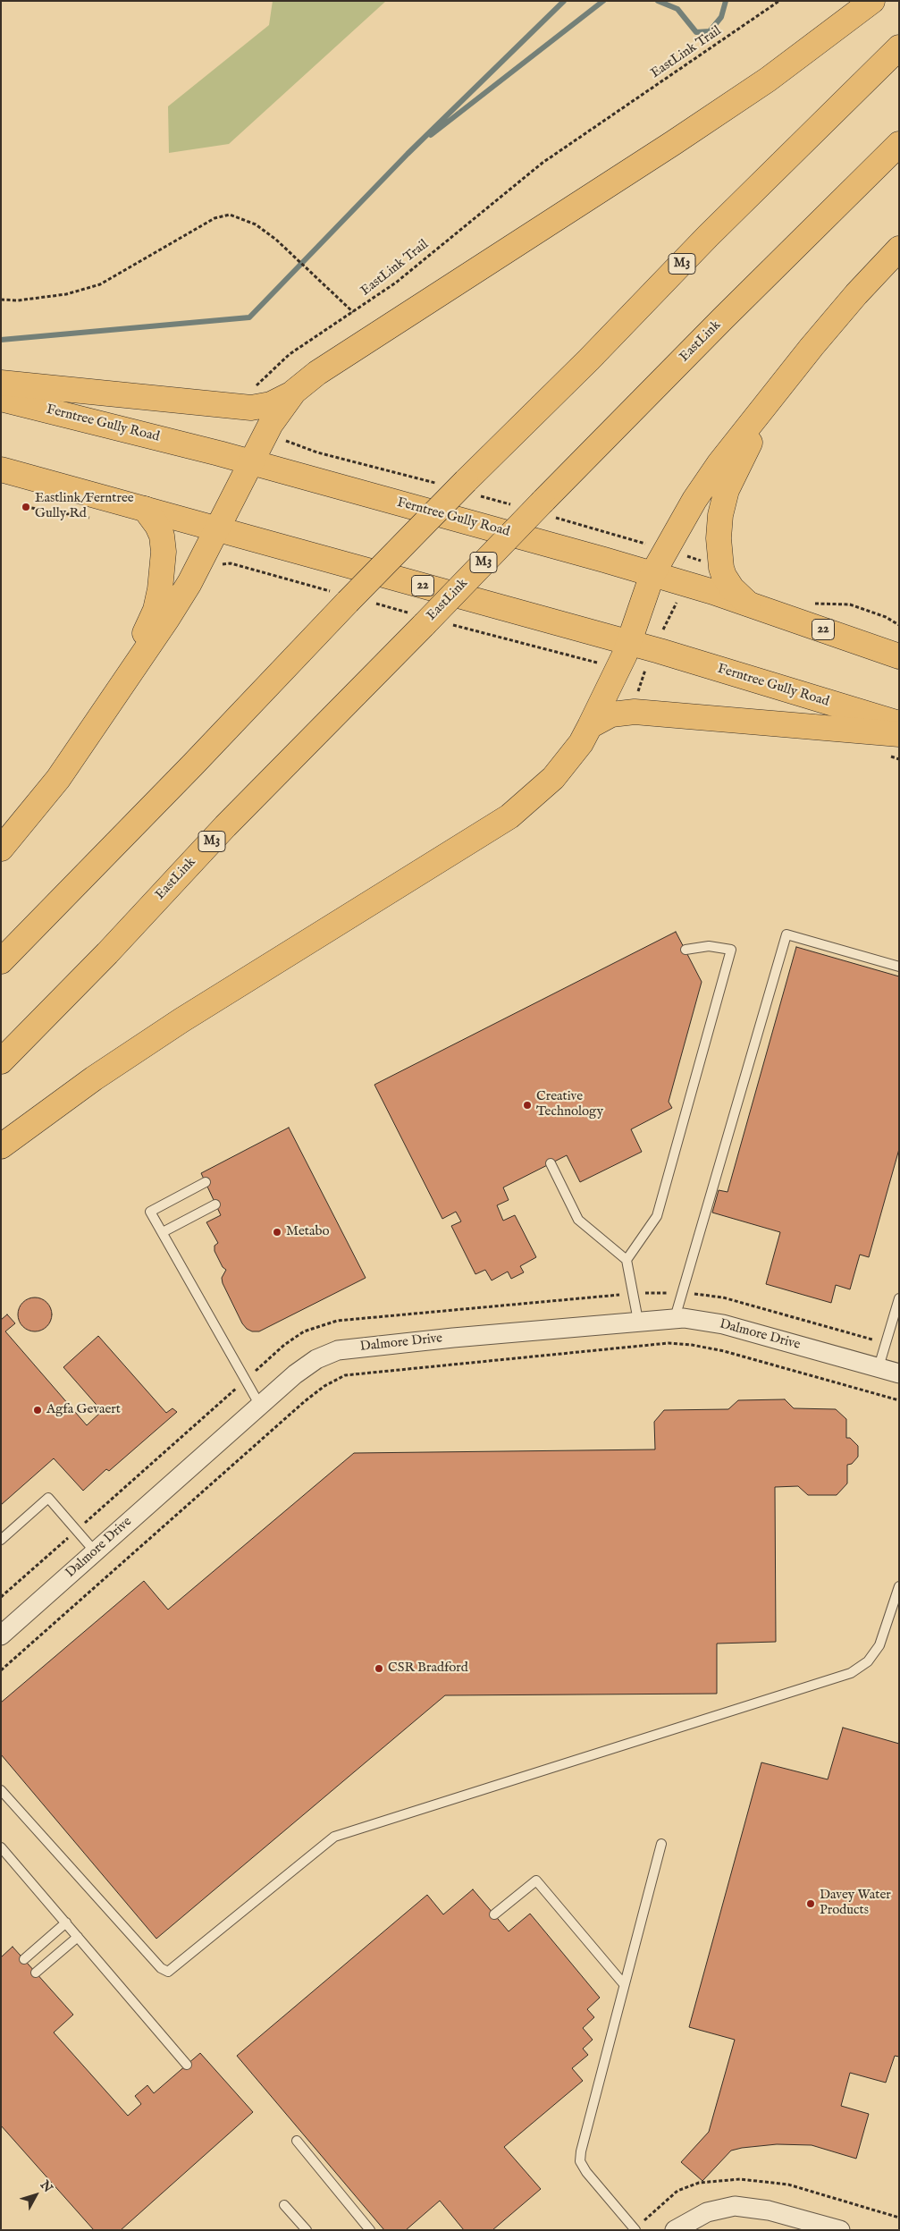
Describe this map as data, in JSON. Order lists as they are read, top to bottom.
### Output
{
  "streets": {
    "main road": [
      "M3",
      "EastLink",
      "Ferntree Gully Road",
      "22"
    ],
    "street": ["Dalmore Drive"],
    "path": ["EastLink Trail"]
  },
  "places": [
    "Eastlink/Ferntree Gully Rd",
    "Creative Technology",
    "Metabo",
    "Agfa Gevaert",
    "CSR Bradford",
    "Davey Water Products"
  ],
  "north": "top right"
}
